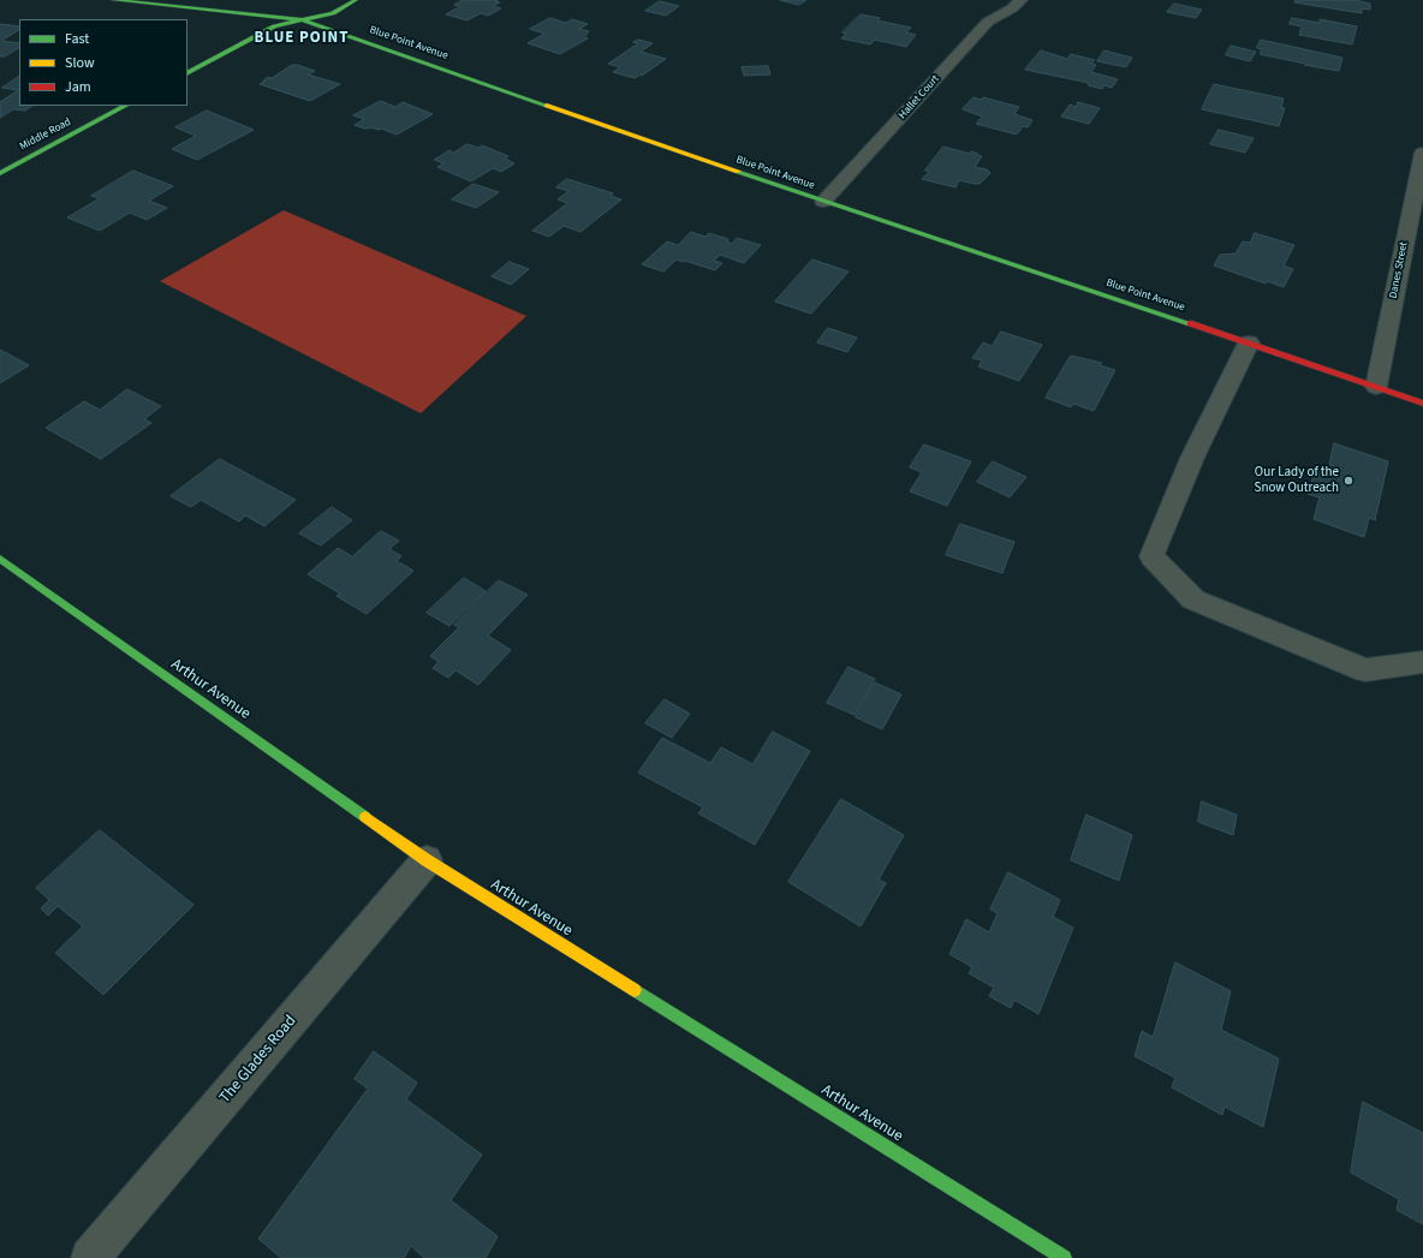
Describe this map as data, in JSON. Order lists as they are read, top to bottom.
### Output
{
  "streets": {
    "street": [
      "Blue Point Avenue",
      "Hallet Court",
      "Middle Road",
      "Danes Street",
      "Arthur Avenue",
      "The Glades Road"
    ]
  },
  "crossings": [
    ["Blue Point Avenue", "Hallet Court"],
    ["Blue Point Avenue", "Danes Street"],
    ["Arthur Avenue", "The Glades Road"]
  ],
  "districts": ["BLUE POINT"],
  "places": ["Our Lady of the Snow Outreach"],
  "legend": ["Fast", "Slow", "Jam"]
}
